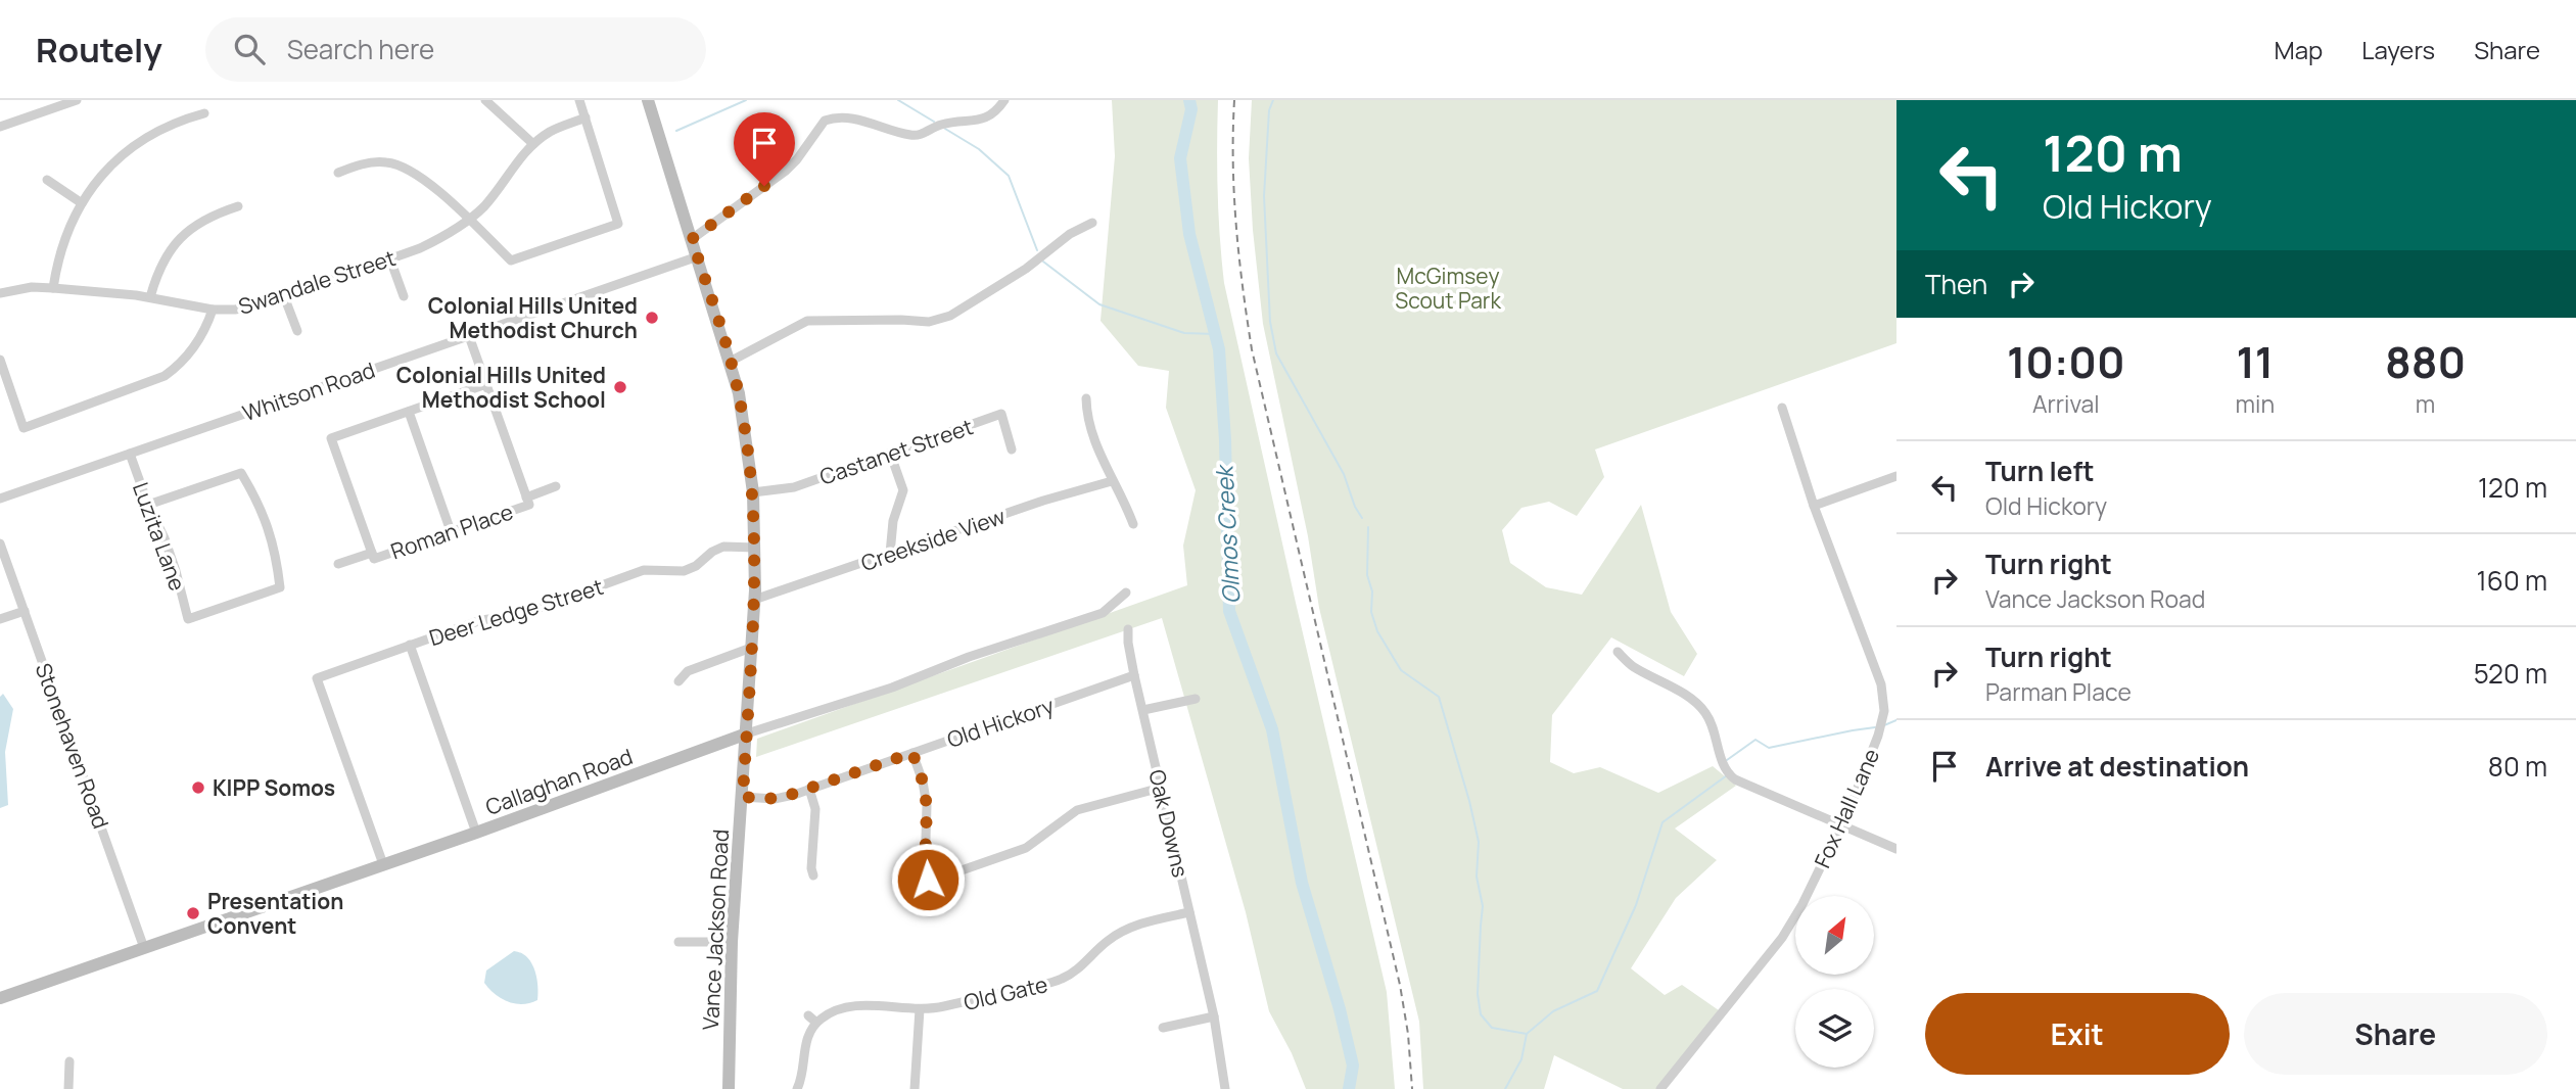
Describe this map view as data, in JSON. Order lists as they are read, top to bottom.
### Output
{
  "streets": {
    "main road": ["Callaghan Road", "Vance Jackson Road"],
    "street": [
      "Swandale Street",
      "Whitson Road",
      "Castanet Street",
      "Roman Place",
      "Luzita Lane",
      "Creekside View",
      "Deer Ledge Street",
      "Old Hickory",
      "Stonehaven Road",
      "Fox Hall Lane",
      "Oak Downs",
      "Old Gate"
    ]
  },
  "crossings": [
    ["Whitson Road", "Luzita Lane"],
    ["Whitson Road", "Vance Jackson Road"],
    ["Castanet Street", "Vance Jackson Road"],
    ["Creekside View", "Vance Jackson Road"],
    ["Deer Ledge Street", "Callaghan Road"],
    ["Deer Ledge Street", "Vance Jackson Road"],
    ["Old Hickory", "Oak Downs"],
    ["Old Hickory", "Vance Jackson Road"],
    ["Stonehaven Road", "Callaghan Road"],
    ["Callaghan Road", "Vance Jackson Road"],
    ["Oak Downs", "Old Gate"]
  ],
  "water": ["Olmos Creek"],
  "parks": ["McGimsey Scout Park"],
  "places": [
    "Colonial Hills United Methodist Church",
    "Colonial Hills United Methodist School",
    "KIPP Somos",
    "Presentation Convent"
  ],
  "north": "top right",
  "page": {
    "header": "Routely",
    "search": "Search here",
    "nav": ["Map", "Layers", "Share"],
    "turn": ["120 m", "Old Hickory"],
    "then": "Then",
    "eta": [
      "10:00",
      "Arrival",
      "11",
      "min",
      "880",
      "m"
    ],
    "list": [
      {
        "name": "Turn left",
        "note": "Old Hickory",
        "value": "120 m"
      },
      {
        "name": "Turn right",
        "note": "Vance Jackson Road",
        "value": "160 m"
      },
      {
        "name": "Turn right",
        "note": "Parman Place",
        "value": "520 m"
      },
      {
        "name": "Arrive at destination",
        "value": "80 m"
      }
    ],
    "buttons": ["Exit", "Share"]
  }
}
